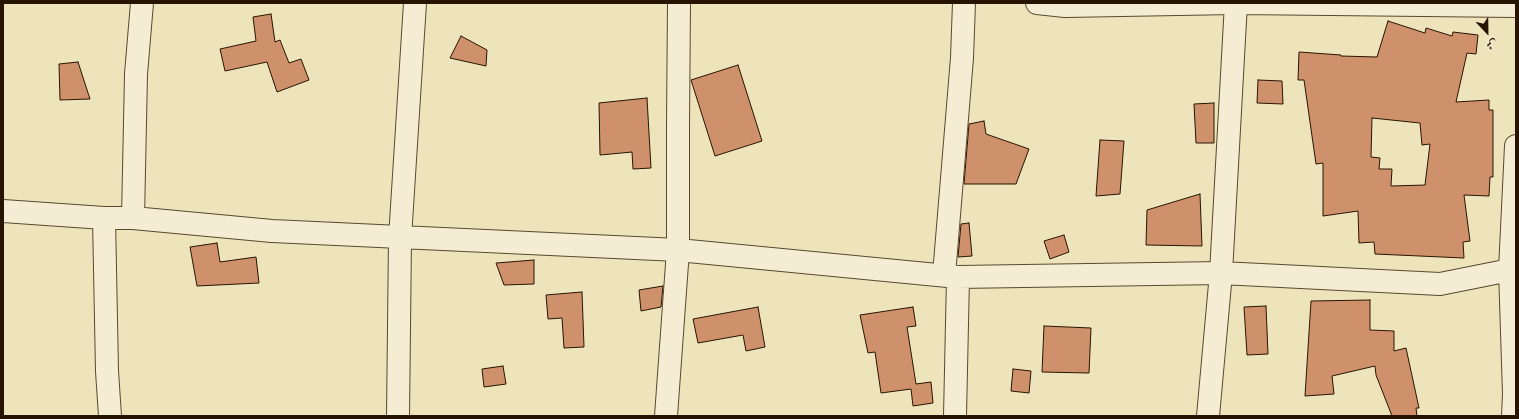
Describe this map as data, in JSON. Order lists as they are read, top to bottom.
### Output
{
  "north": "bottom"
}
